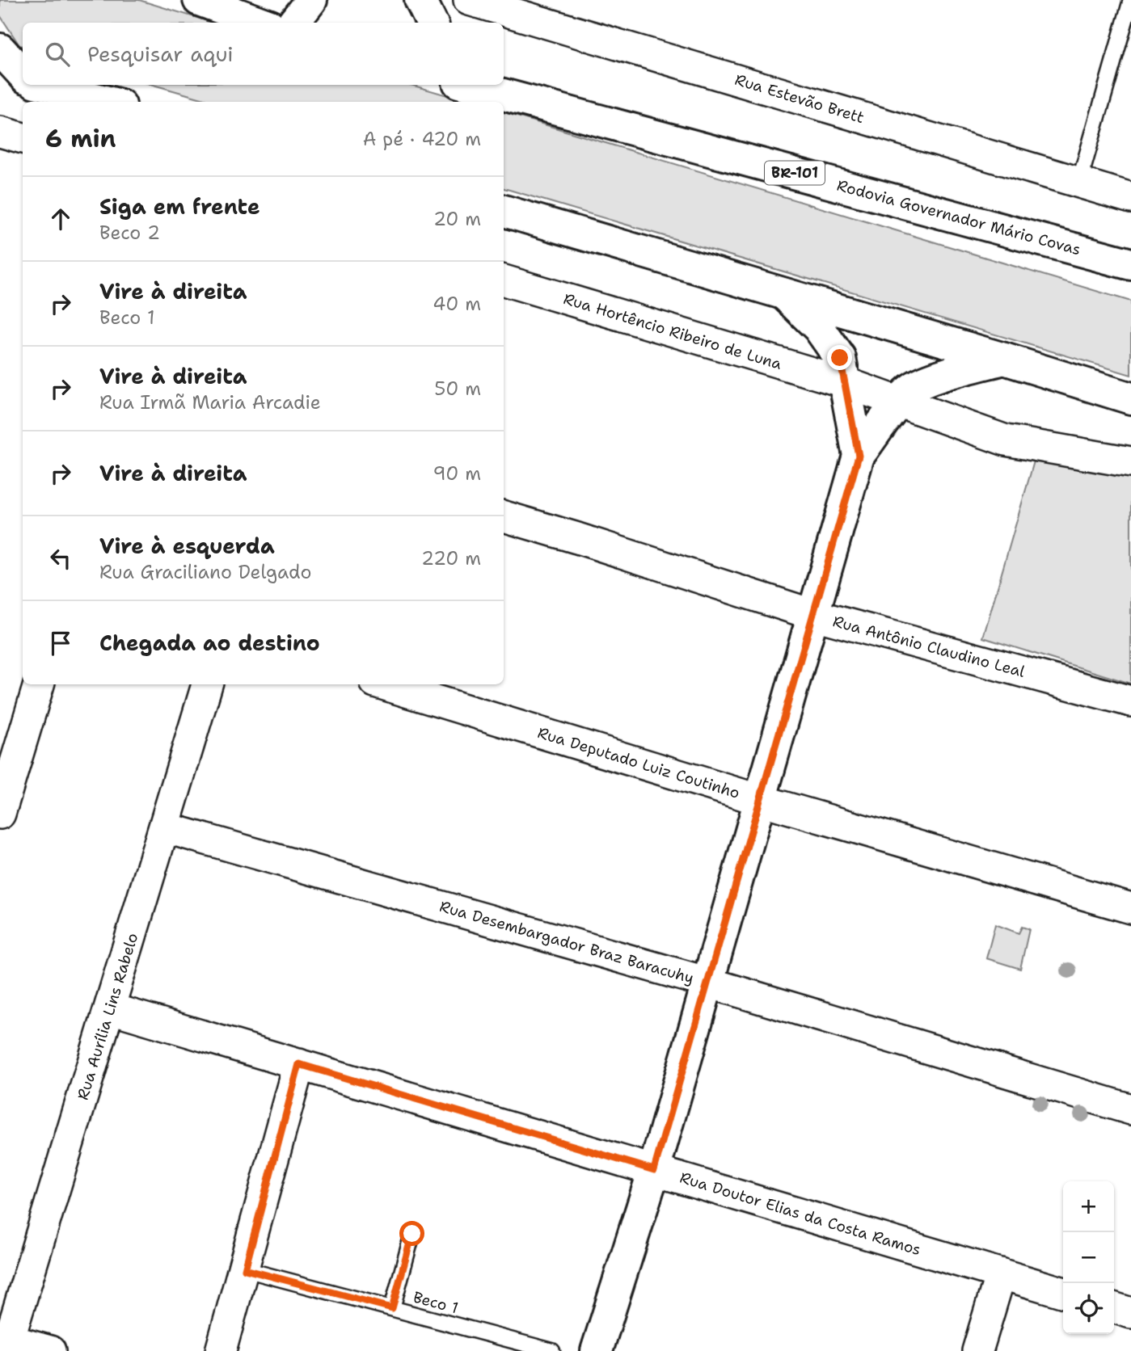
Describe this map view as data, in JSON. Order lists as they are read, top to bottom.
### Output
{
  "streets": {
    "main road": ["BR-101", "Rodovia Governador Mário Covas"],
    "street": [
      "Rua Estevão Brett",
      "Rua Hortêncio Ribeiro de Luna",
      "Rua Antônio Claudino Leal",
      "Rua Deputado Luiz Coutinho",
      "Rua Desembargador Braz Baracuhy",
      "Rua Aurília Lins Rabelo",
      "Rua Doutor Elias da Costa Ramos"
    ],
    "lane": ["Beco 1"]
  },
  "crossings": [
    ["Rua Desembargador Braz Baracuhy", "Rua Aurília Lins Rabelo"],
    ["Rua Aurília Lins Rabelo", "Rua Doutor Elias da Costa Ramos"]
  ],
  "page": {
    "search": "Pesquisar aqui",
    "heading": ["6 min", "A pé · 420 m"],
    "list": [
      ["Siga em frente", "Beco 2", "20 m"],
      ["Vire à direita", "Beco 1", "40 m"],
      ["Vire à direita", "Rua Irmã Maria Arcadie", "50 m"],
      ["Vire à direita", "90 m"],
      ["Vire à esquerda", "Rua Graciliano Delgado", "220 m"],
      "Chegada ao destino"
    ],
    "map_buttons": ["+", "−"]
  }
}
